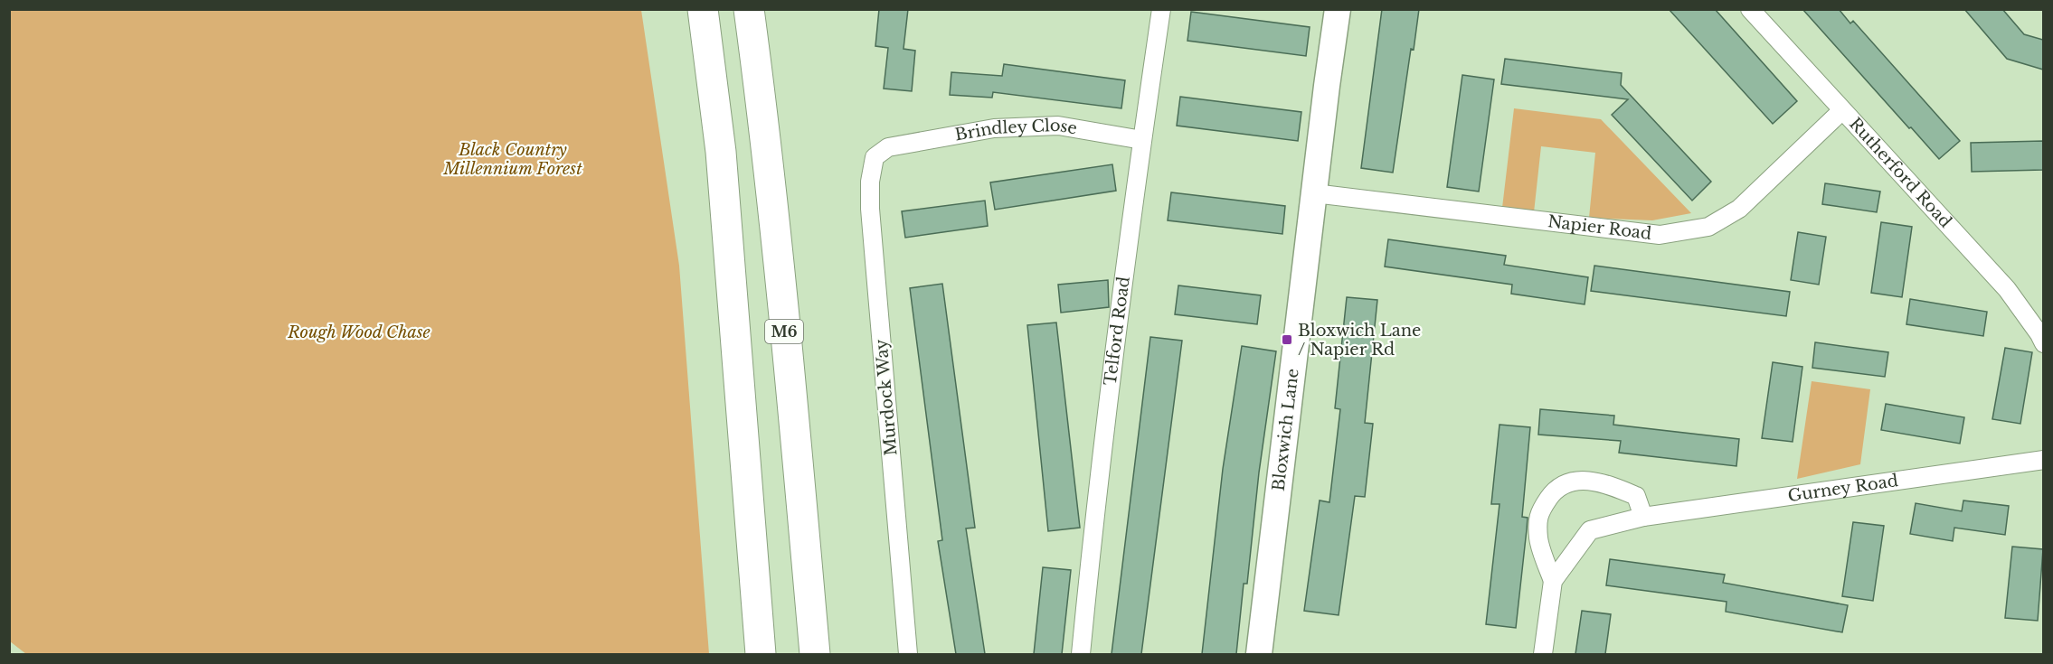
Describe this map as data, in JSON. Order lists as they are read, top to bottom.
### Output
{
  "streets": {
    "highway": ["M6"],
    "street": [
      "Brindley Close",
      "Rutherford Road",
      "Napier Road",
      "Telford Road",
      "Murdock Way",
      "Bloxwich Lane",
      "Gurney Road"
    ]
  },
  "crossings": [
    ["Brindley Close", "Telford Road"],
    ["Brindley Close", "Murdock Way"],
    ["Rutherford Road", "Napier Road"],
    ["Napier Road", "Bloxwich Lane"]
  ],
  "parks": ["Black Country Millennium Forest", "Rough Wood Chase"],
  "places": {
    "transit": ["Bloxwich Lane / Napier Rd"]
  }
}
